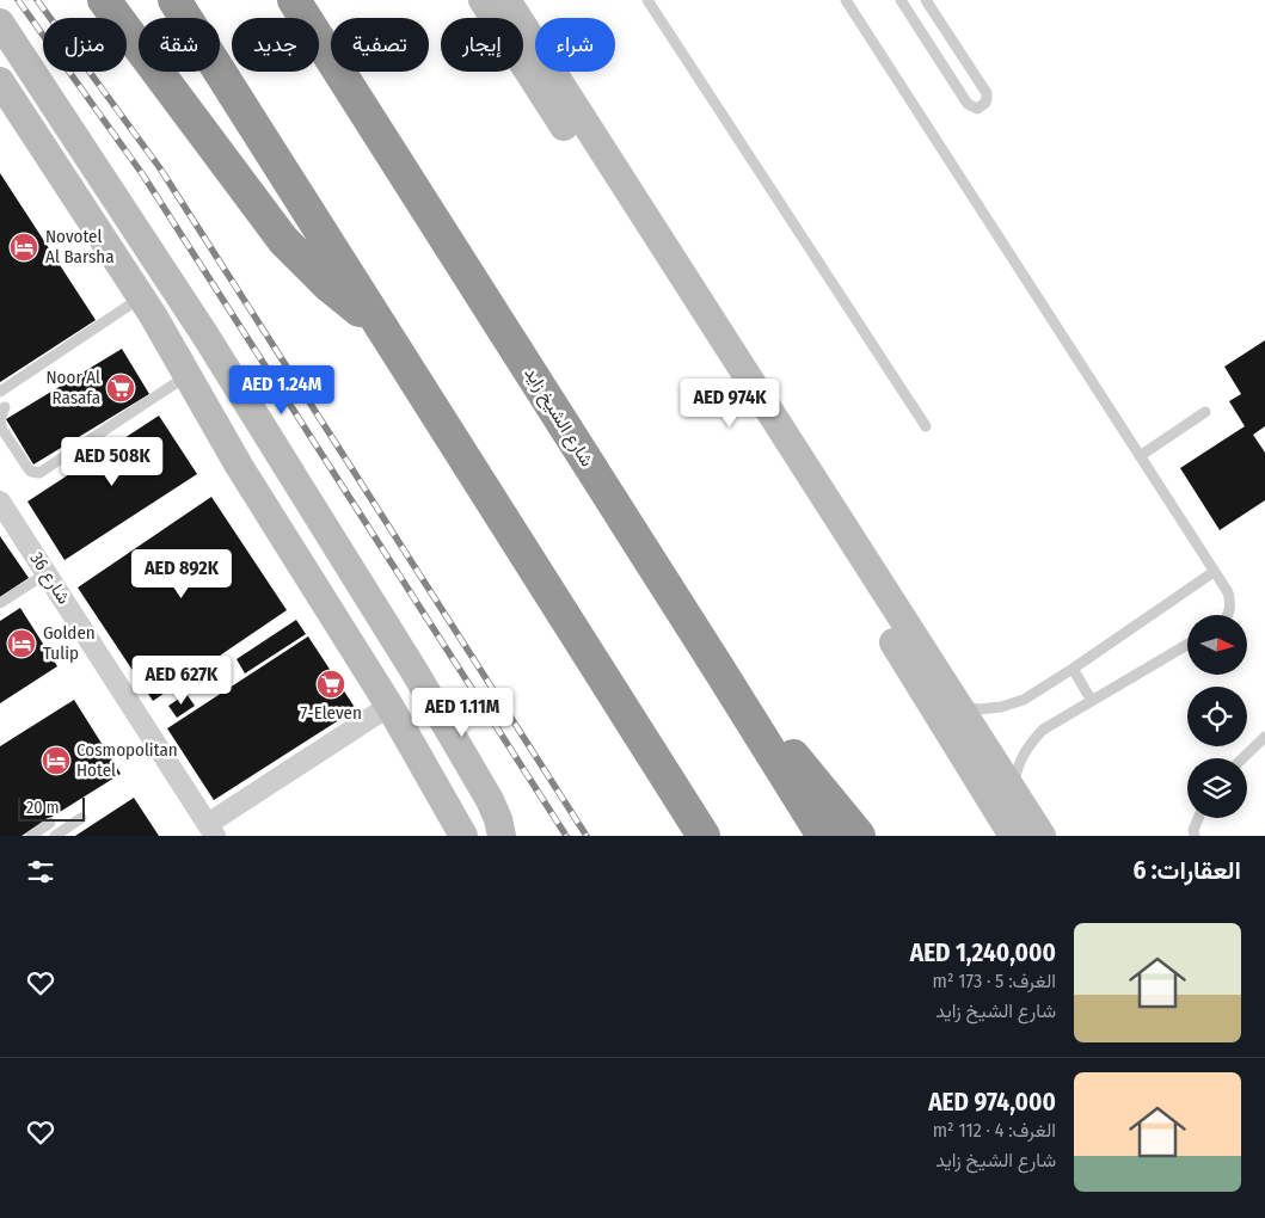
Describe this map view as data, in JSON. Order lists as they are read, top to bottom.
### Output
{
  "streets": {
    "highway": ["شارع الشيخ زايد"],
    "street": ["شارع 36"]
  },
  "places": {
    "hotel": ["Novotel Al Barsha", "Golden Tulip", "Cosmopolitan Hotel"],
    "supermarket": ["Noor Al Rasafa", "7-Eleven"]
  },
  "scale_bar": "20 m",
  "north": "right",
  "page": {
    "chip": [
      "شراء",
      "إيجار",
      "تصفية",
      "جديد",
      "شقة",
      "منزل"
    ],
    "price": [
      "AED 1.24M",
      "AED 974K",
      "AED 508K",
      "AED 892K",
      "AED 627K",
      "AED 1.11M"
    ],
    "scale": "20 m",
    "heading": "العقارات: 6",
    "list": [
      {
        "name": "AED 1,240,000",
        "note": "الغرف: 5 · 173 m² · شارع الشيخ زايد"
      },
      {
        "name": "AED 974,000",
        "note": "الغرف: 4 · 112 m² · شارع الشيخ زايد"
      }
    ]
  }
}
